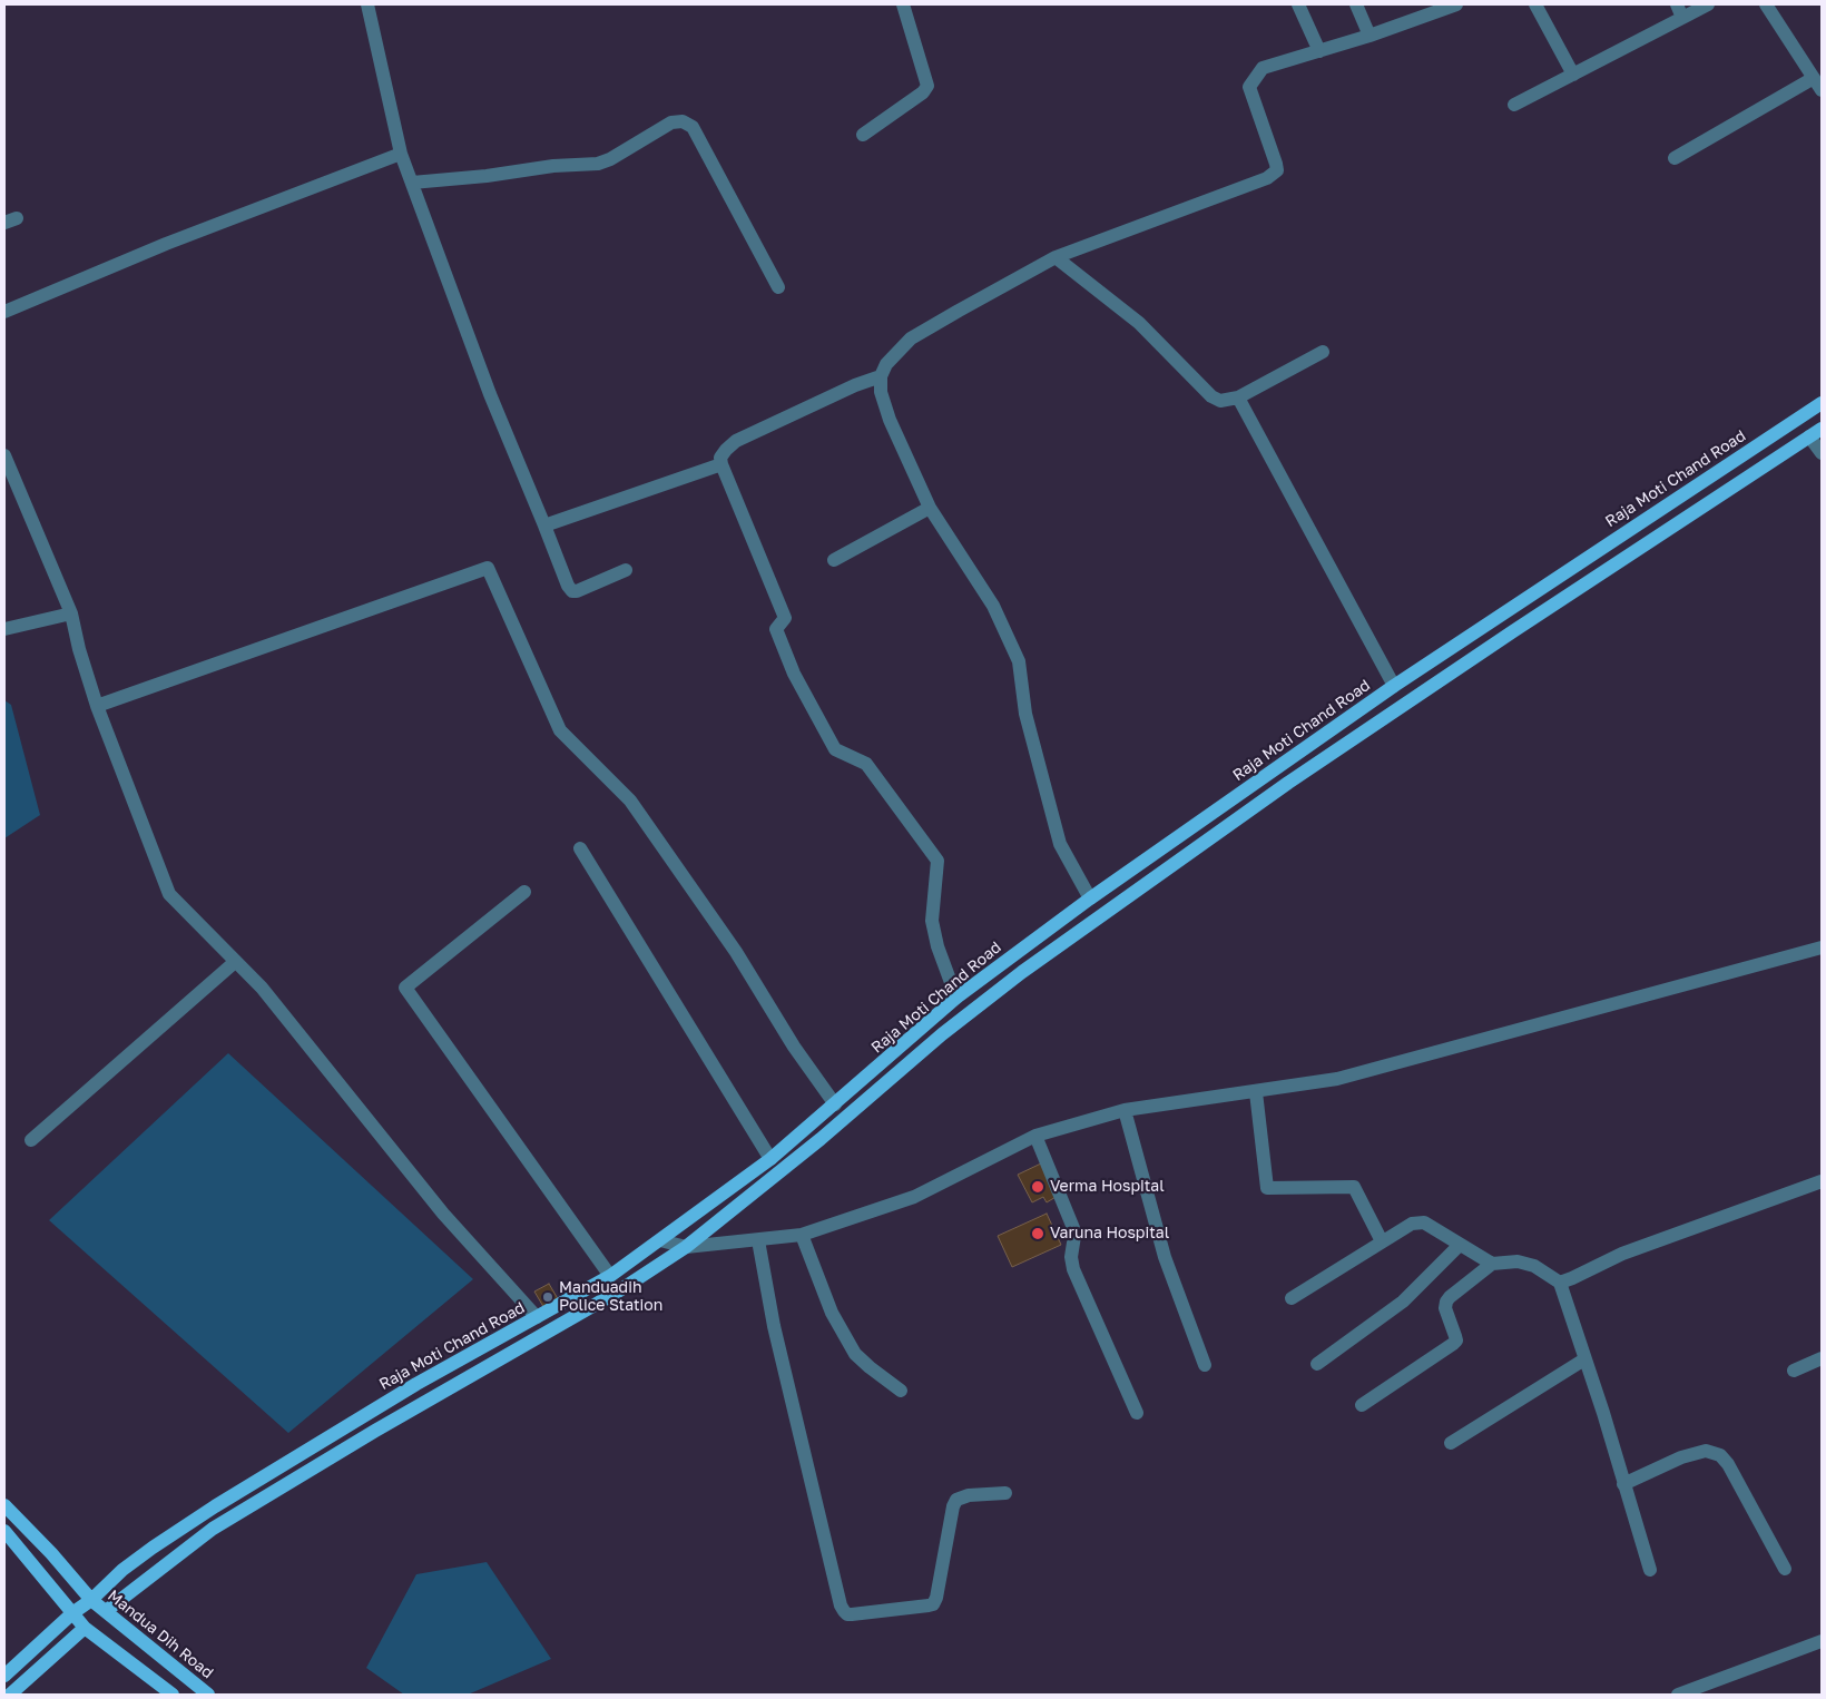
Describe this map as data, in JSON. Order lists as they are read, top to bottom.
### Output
{
  "streets": {
    "main road": ["Raja Moti Chand Road", "Mandua Dih Road"]
  },
  "crossings": [
    ["Raja Moti Chand Road", "Mandua Dih Road"]
  ],
  "places": ["Verma Hospital", "Varuna Hospital", "Manduadih Police Station"]
}
